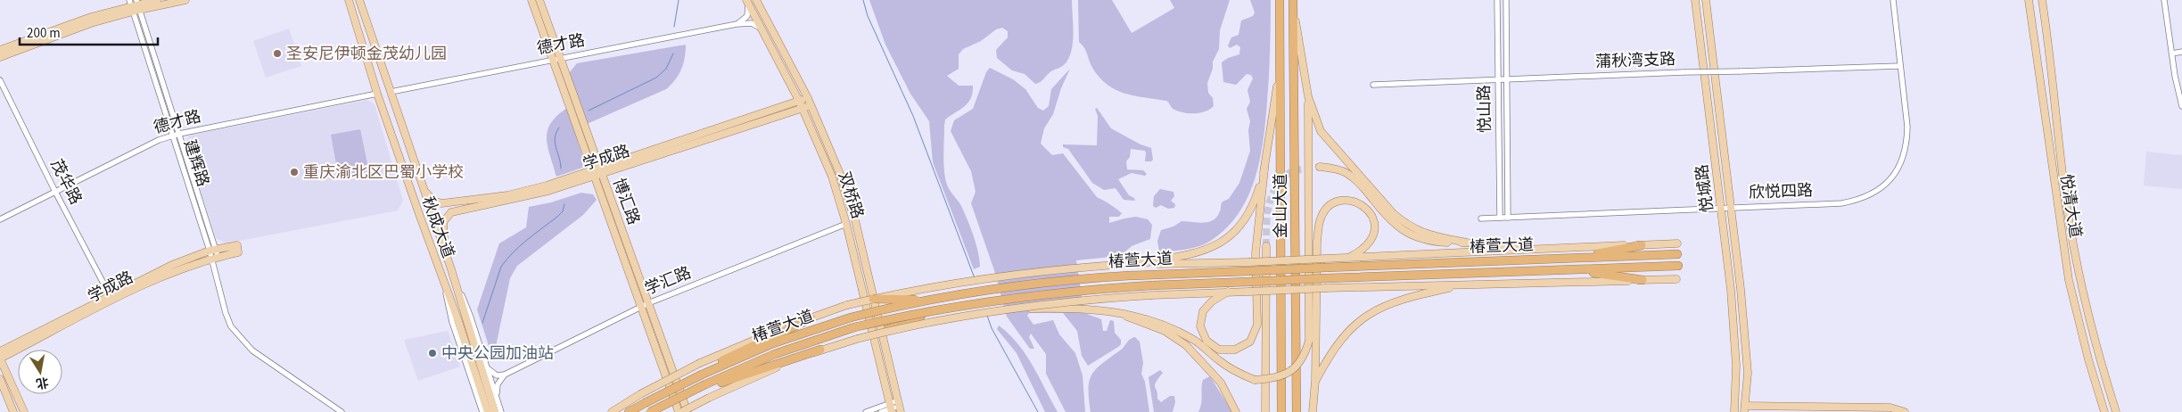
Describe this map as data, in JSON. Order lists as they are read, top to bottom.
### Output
{
  "streets": {
    "highway": ["金山大道", "椿萱大道"],
    "main road": [
      "学成路",
      "悦城路",
      "双桥路",
      "博汇路",
      "悦清大道",
      "秋成大道"
    ],
    "street": [
      "德才路",
      "蒲秋湾支路",
      "悦山路",
      "建辉路",
      "茂华路",
      "欣悦四路",
      "学汇路"
    ]
  },
  "crossings": [
    ["德才路", "建辉路"],
    ["德才路", "茂华路"],
    ["德才路", "双桥路"],
    ["德才路", "博汇路"],
    ["德才路", "秋成大道"],
    ["蒲秋湾支路", "悦山路"],
    ["蒲秋湾支路", "欣悦四路"],
    ["悦山路", "欣悦四路"],
    ["学成路", "建辉路"],
    ["学成路", "茂华路"],
    ["学成路", "双桥路"],
    ["学成路", "博汇路"],
    ["学成路", "秋成大道"],
    ["悦城路", "欣悦四路"],
    ["双桥路", "学汇路"],
    ["博汇路", "学汇路"]
  ],
  "places": ["圣安尼伊顿金茂幼儿园", "重庆渝北区巴蜀小学校", "中央公园加油站"],
  "scale_bar": "200 m",
  "north": "bottom"
}
